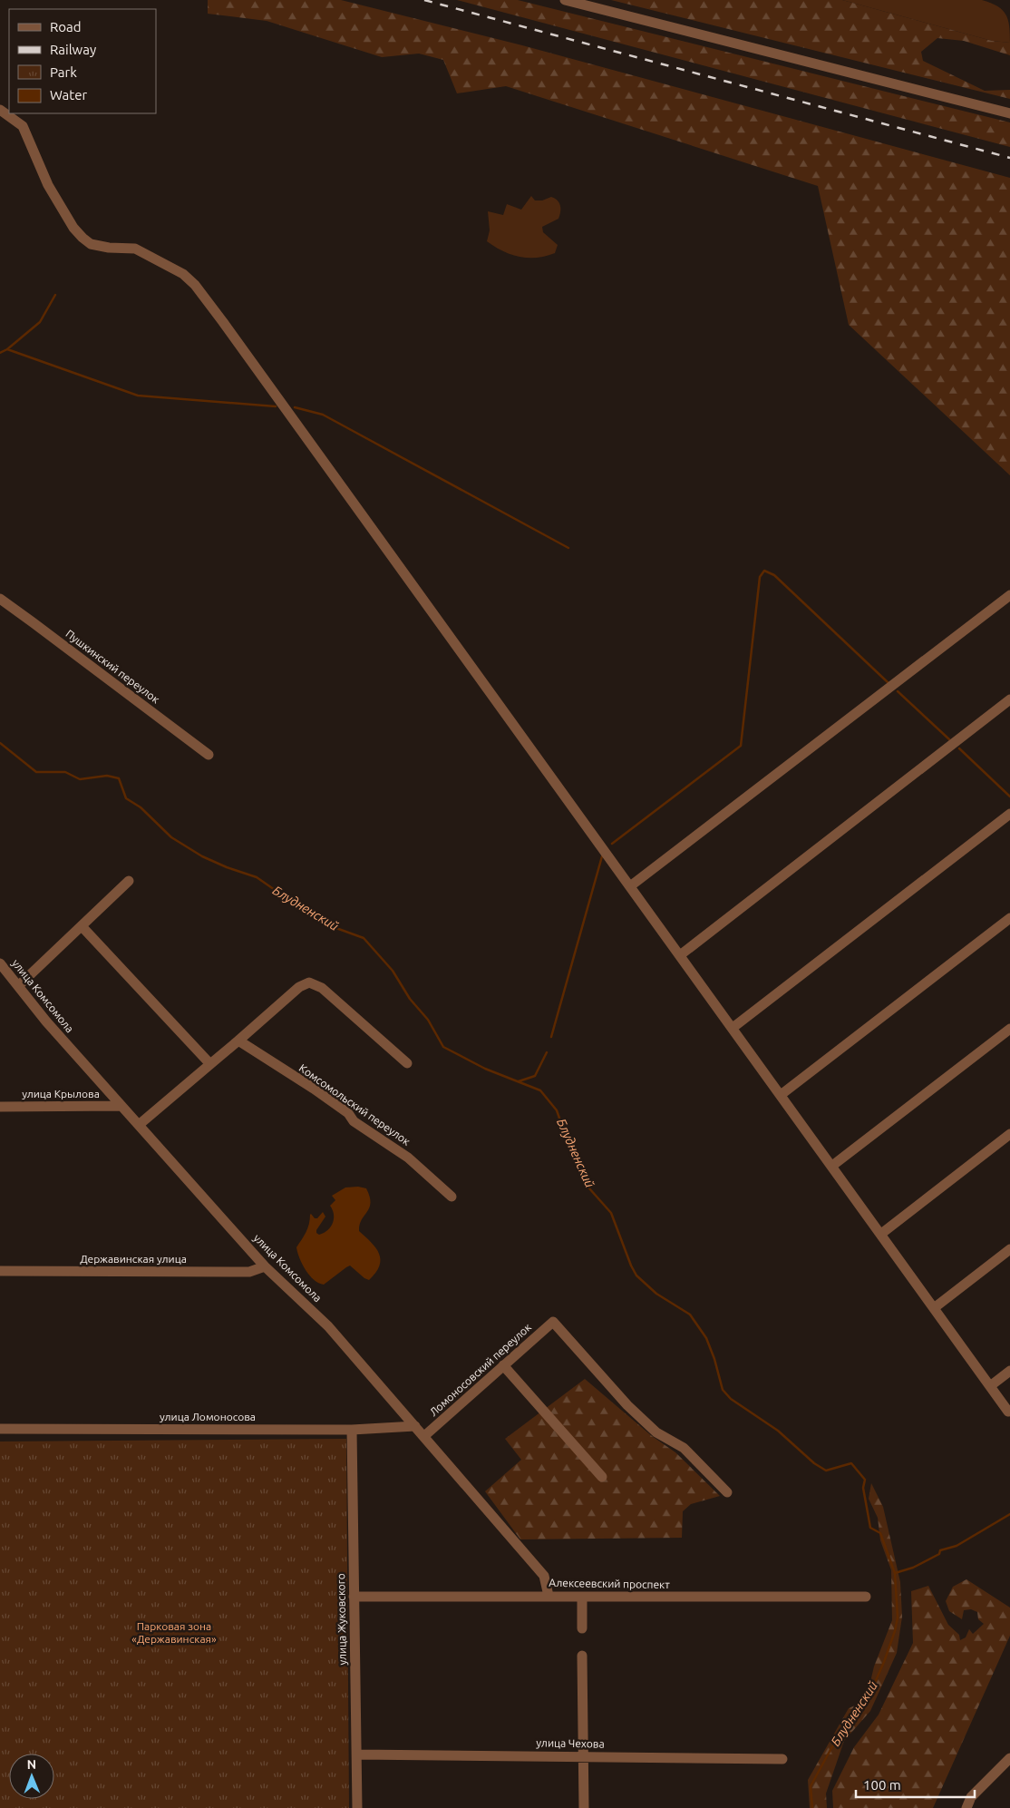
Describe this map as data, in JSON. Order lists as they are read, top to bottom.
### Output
{
  "streets": {
    "street": [
      "Пушкинский переулок",
      "улица Комсомола",
      "улица Крылова",
      "Комсомольский переулок",
      "Державинская улица",
      "Ломоносовский переулок",
      "улица Ломоносова",
      "Алексеевский проспект",
      "улица Жуковского",
      "улица Чехова"
    ]
  },
  "crossings": [
    ["улица Комсомола", "улица Крылова"],
    ["улица Комсомола", "Державинская улица"],
    ["улица Комсомола", "Ломоносовский переулок"],
    ["улица Комсомола", "улица Ломоносова"],
    ["улица Комсомола", "Алексеевский проспект"],
    ["улица Ломоносова", "улица Жуковского"],
    ["Алексеевский проспект", "улица Жуковского"],
    ["улица Жуковского", "улица Чехова"]
  ],
  "water": ["Блудненский"],
  "parks": ["Парковая зона «Державинская»"],
  "legend": [
    "Road",
    "Railway",
    "Park",
    "Water"
  ],
  "scale_bar": "100 m",
  "north": "top"
}
